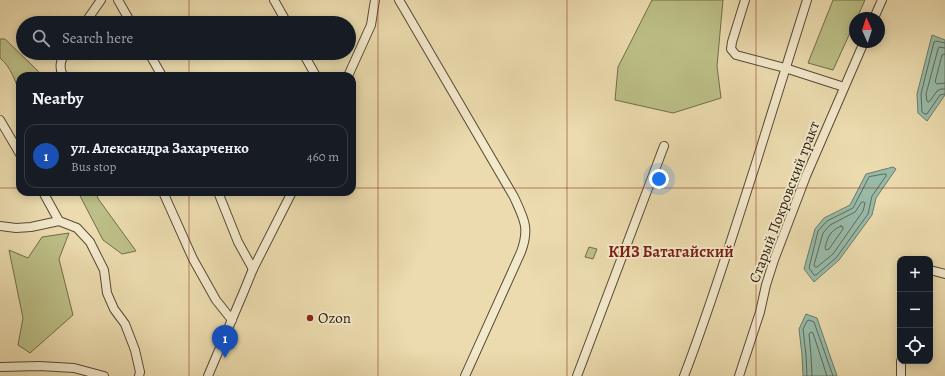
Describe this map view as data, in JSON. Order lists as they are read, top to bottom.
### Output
{
  "streets": {
    "street": ["Старый Покровский тракт"]
  },
  "districts": ["КИЗ Батагайский"],
  "places": ["Ozon"],
  "north": "top",
  "page": {
    "search": "Search here",
    "heading": "Nearby",
    "list": [
      {
        "mark": "1",
        "name": "ул. Александра Захарченко",
        "note": "Bus stop",
        "value": "460 m"
      }
    ],
    "map_buttons": ["+", "−"],
    "pins": "1"
  }
}
